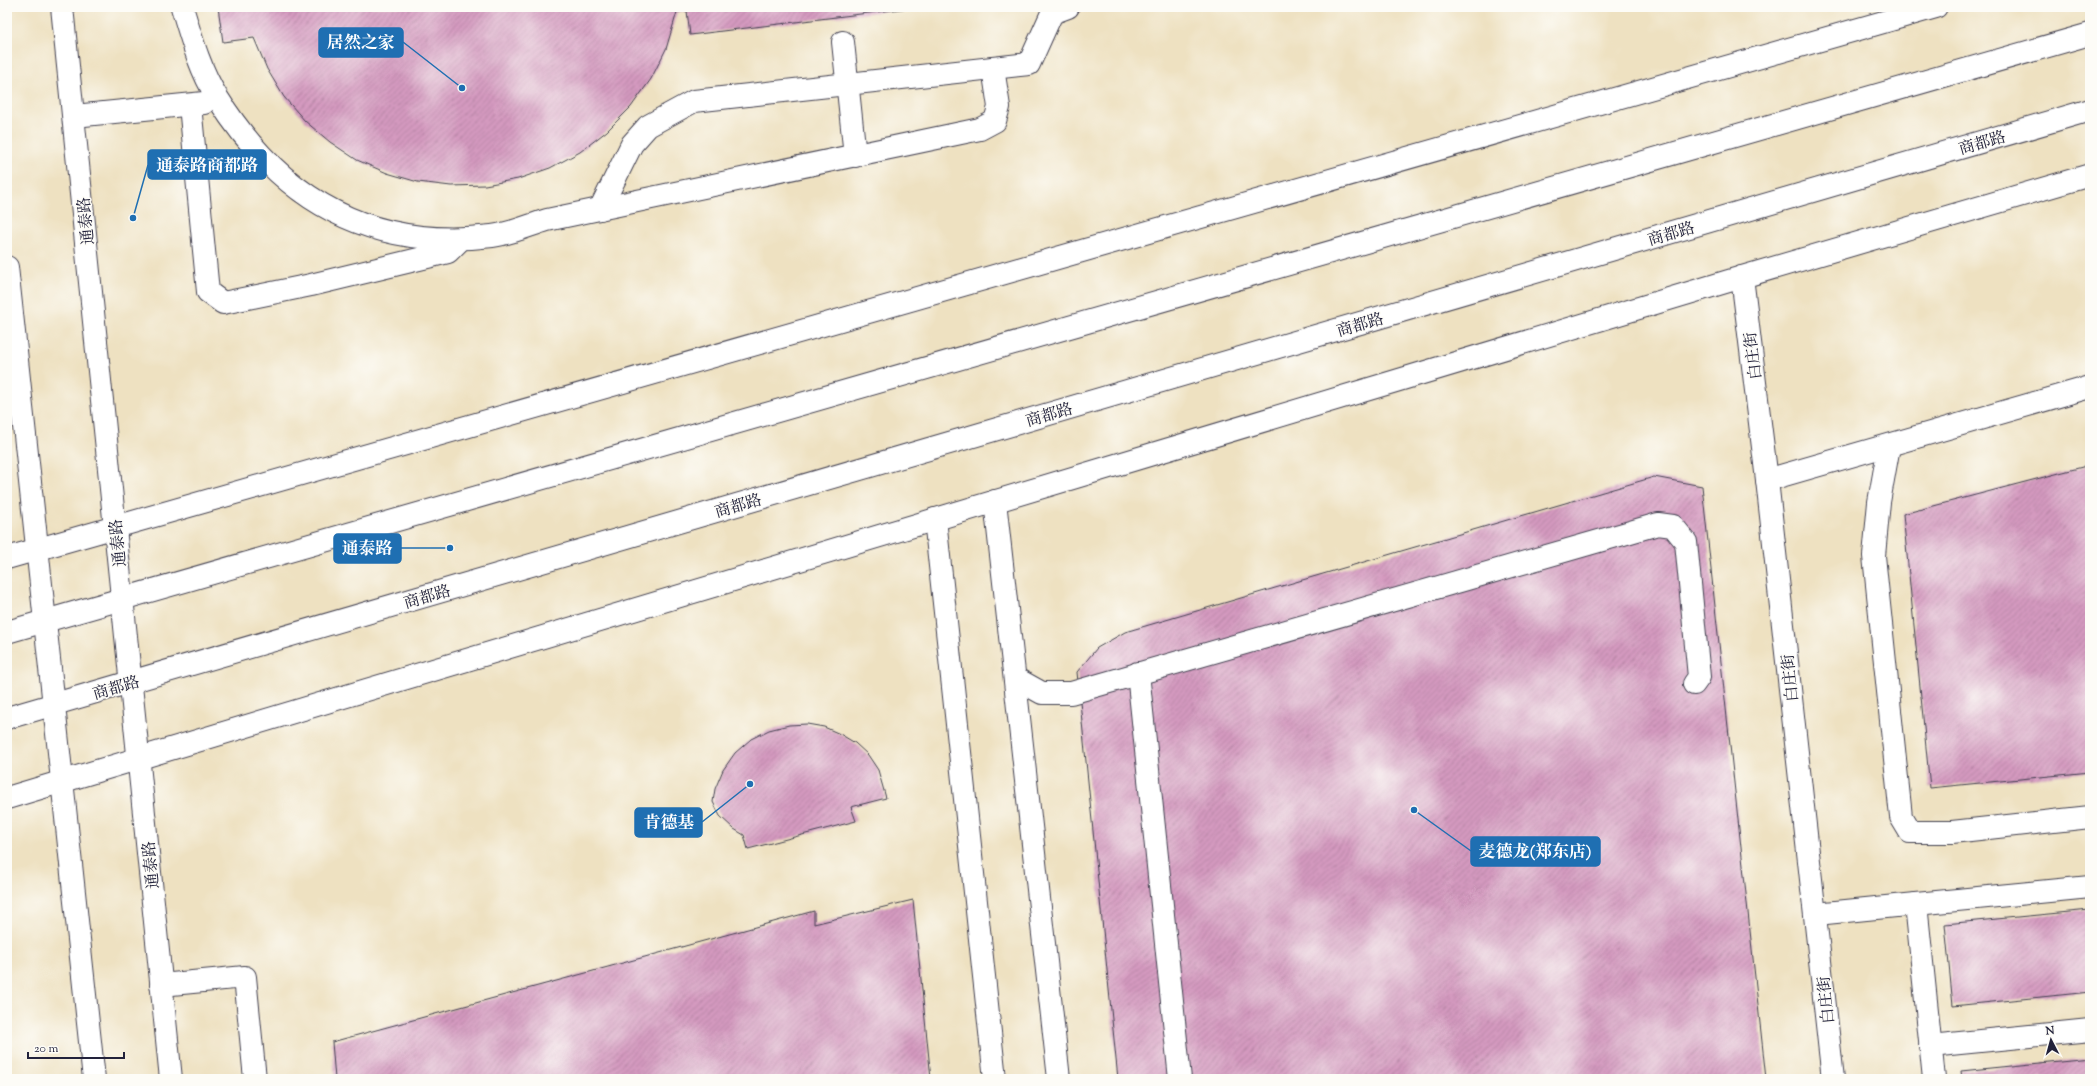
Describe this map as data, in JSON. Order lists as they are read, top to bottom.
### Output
{
  "streets": {
    "street": ["商都路", "通泰路", "白庄街"]
  },
  "crossings": [
    ["商都路", "通泰路"]
  ],
  "places": [
    "居然之家",
    "通泰路商都路",
    "通泰路",
    "肯德基",
    "麦德龙(郑东店)"
  ],
  "scale_bar": "20 m",
  "north": "top"
}
